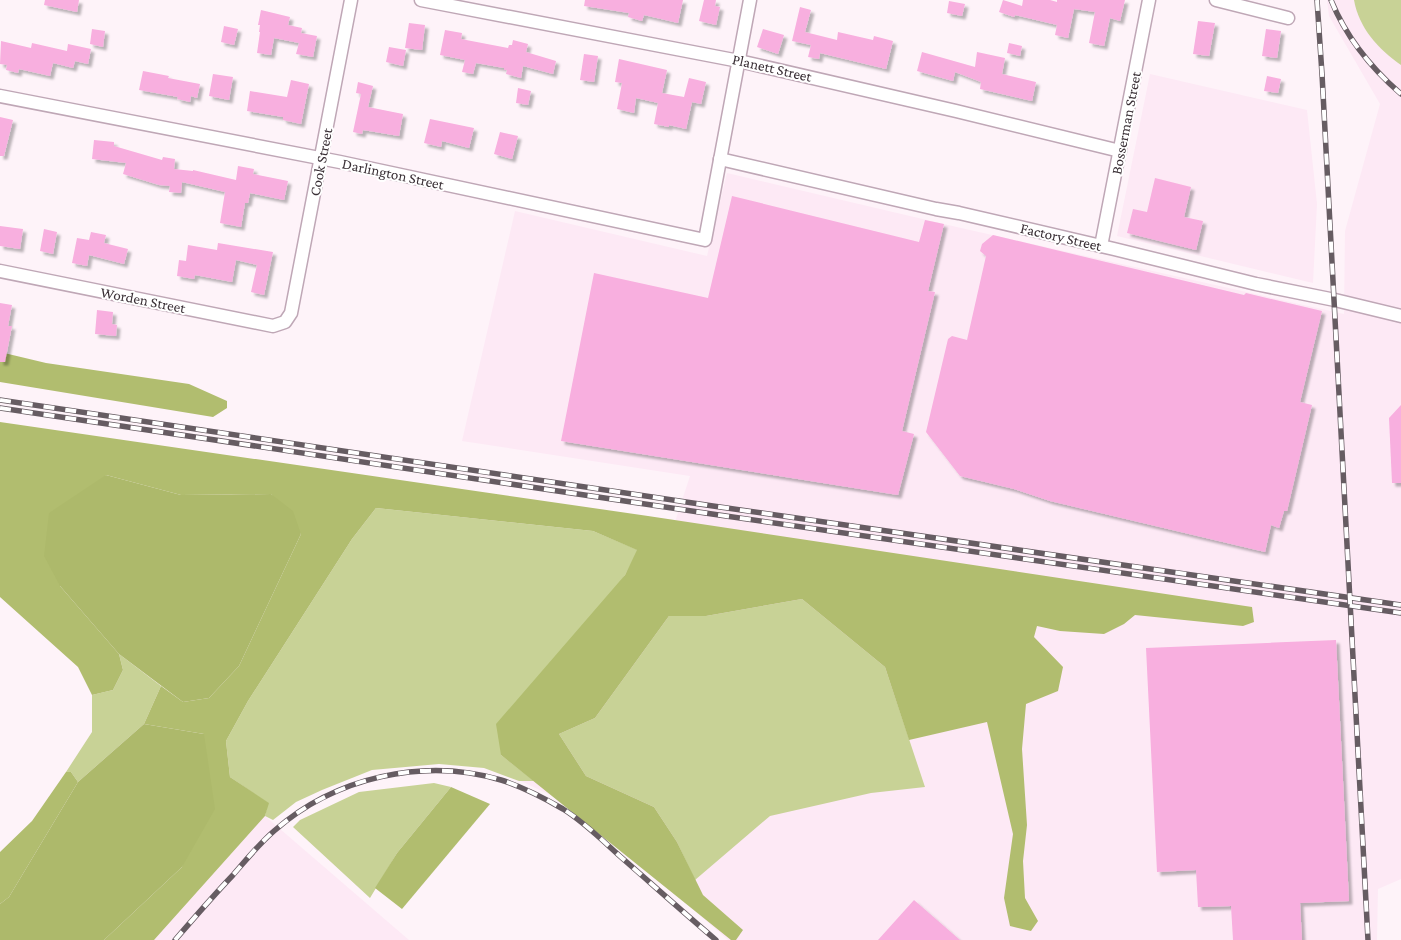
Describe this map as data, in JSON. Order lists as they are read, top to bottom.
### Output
{
  "streets": {
    "street": [
      "Planett Street",
      "Bosserman Street",
      "Cook Street",
      "Darlington Street",
      "Factory Street",
      "Worden Street"
    ]
  },
  "crossings": [
    ["Planett Street", "Bosserman Street"],
    ["Bosserman Street", "Factory Street"],
    ["Cook Street", "Darlington Street"],
    ["Cook Street", "Worden Street"],
    ["Darlington Street", "Factory Street"]
  ]
}
